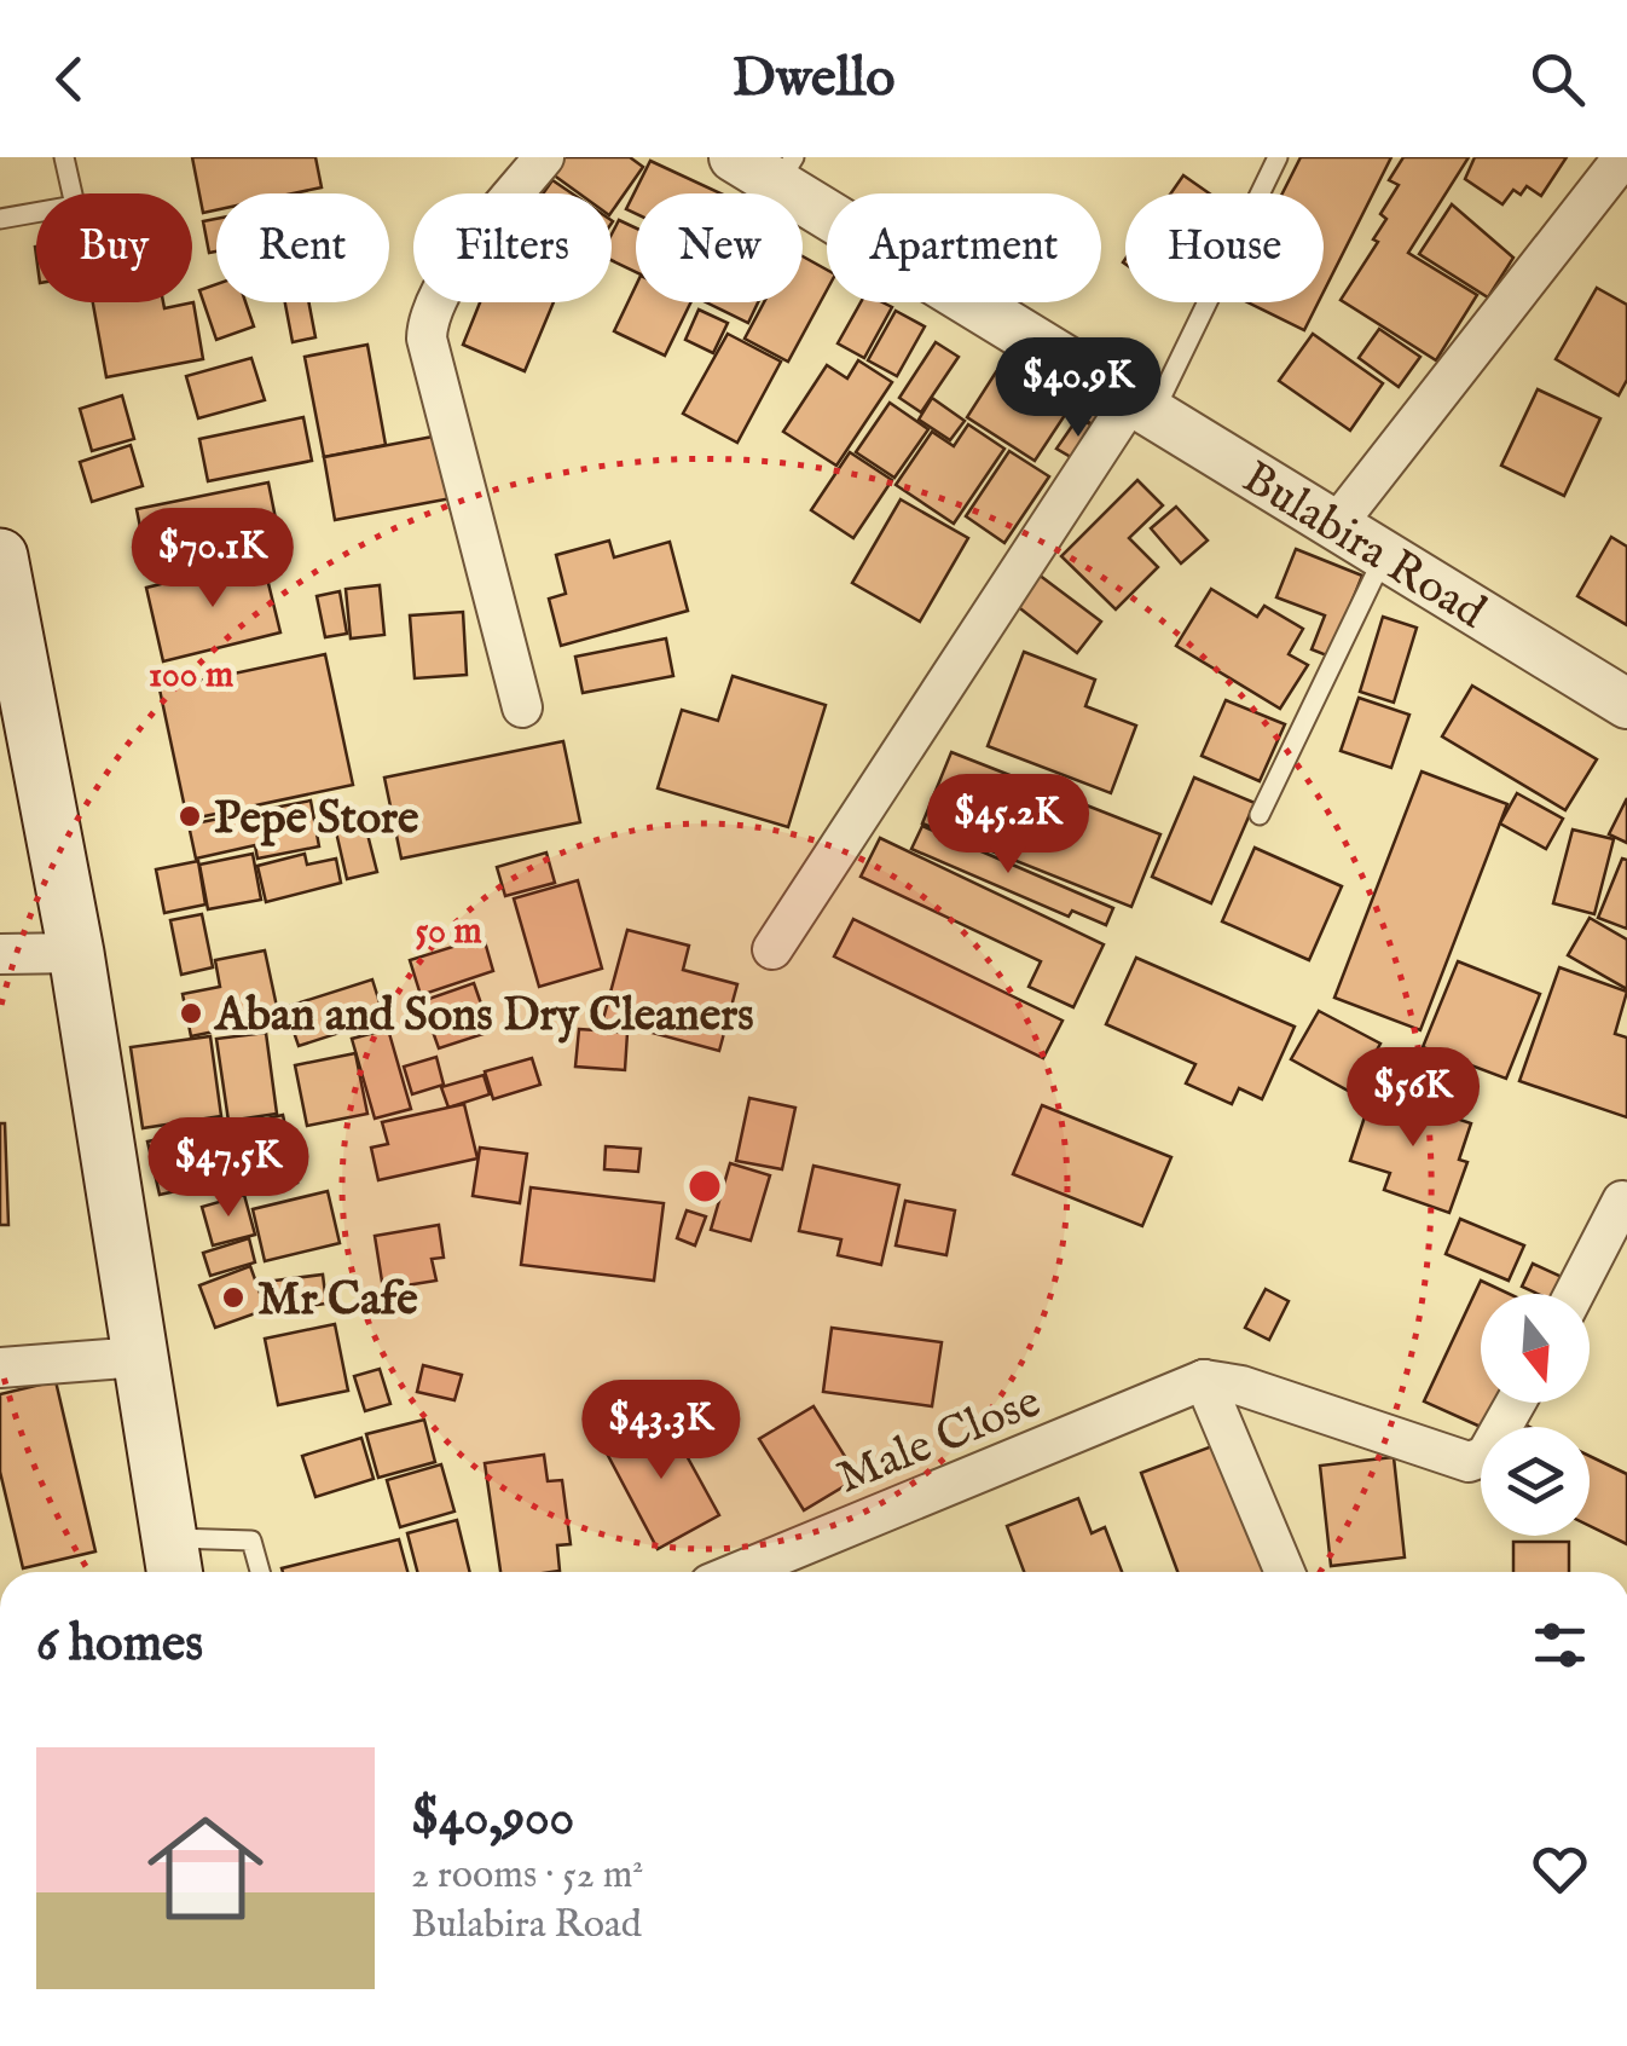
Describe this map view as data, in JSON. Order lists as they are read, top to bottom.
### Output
{
  "streets": {
    "street": ["Bulabira Road", "Male Close"]
  },
  "places": ["Pepe Store", "Aban and Sons Dry Cleaners", "Mr Cafe"],
  "north": "bottom",
  "page": {
    "header": "Dwello",
    "chip": [
      "Buy",
      "Rent",
      "Filters",
      "New",
      "Apartment",
      "House"
    ],
    "price": [
      "$40.9K",
      "$70.1K",
      "$45.2K",
      "$56K",
      "$47.5K",
      "$43.3K"
    ],
    "heading": "6 homes",
    "list": [
      {
        "name": "$40,900",
        "note": "2 rooms · 52 m² · Bulabira Road"
      }
    ]
  },
  "rings": ["100 m", "50 m"]
}
